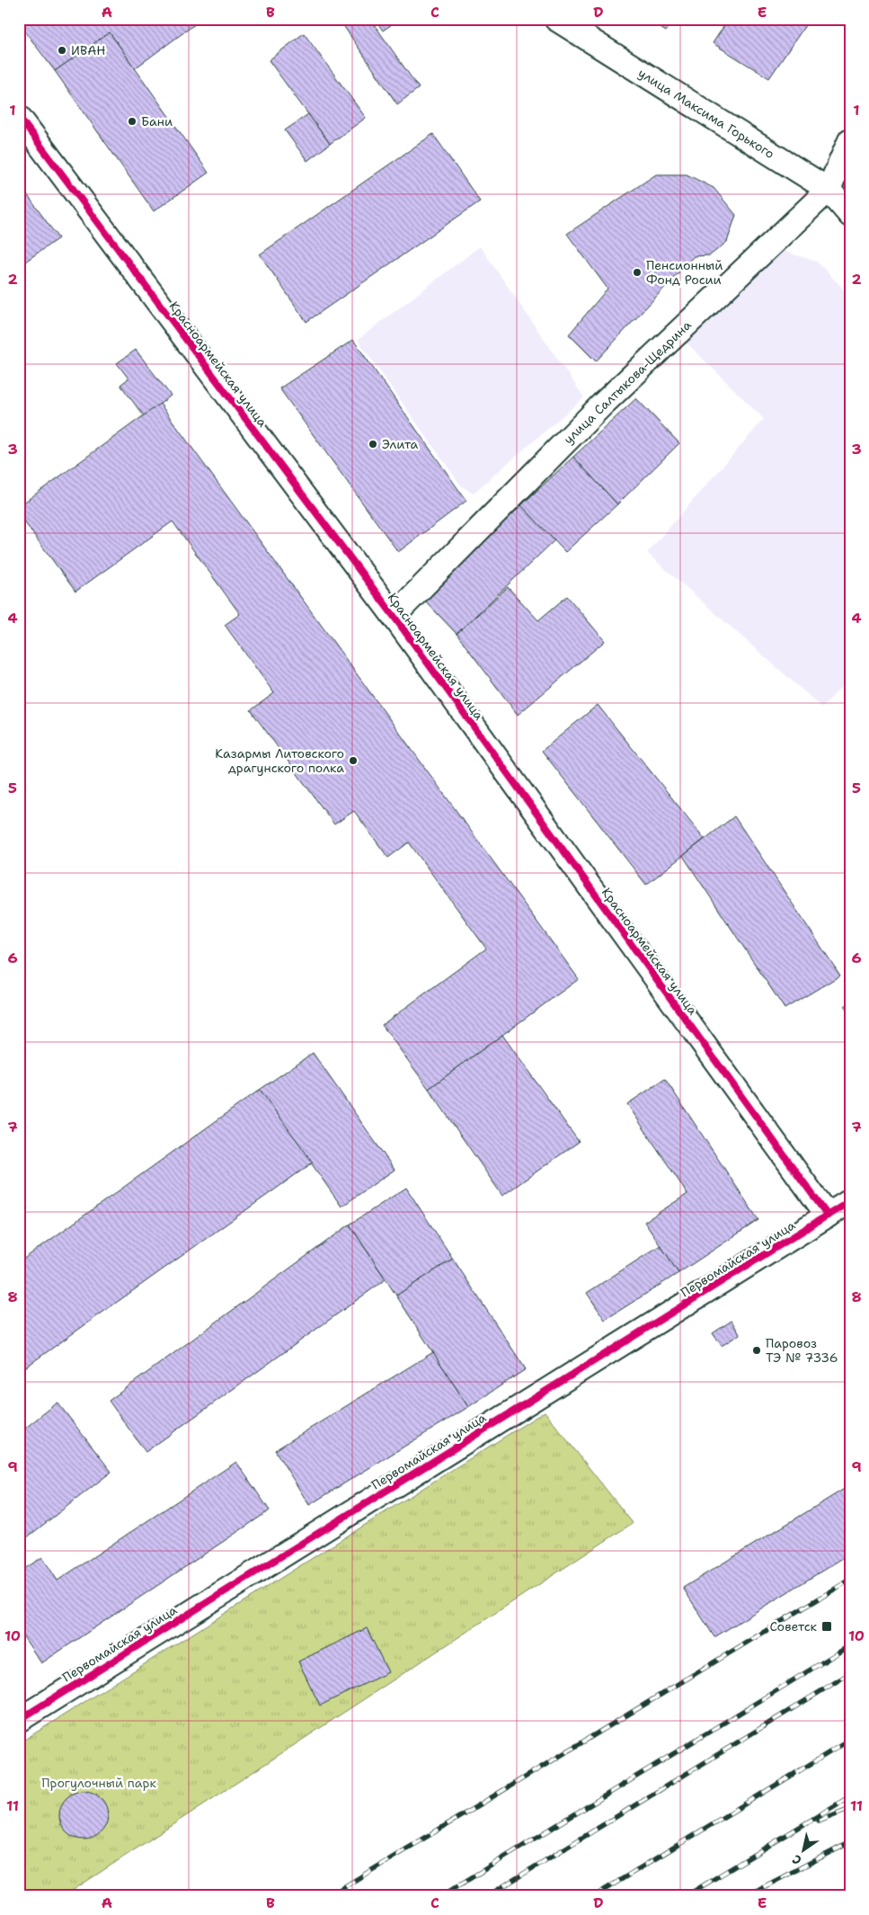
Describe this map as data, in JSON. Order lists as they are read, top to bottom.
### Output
{
  "streets": {
    "street": [
      "улица Максима Горького",
      "Красноармейская улица",
      "улица Салтыкова-Щедрина",
      "Первомайская улица"
    ]
  },
  "crossings": [
    ["улица Максима Горького", "улица Салтыкова-Щедрина"],
    ["Красноармейская улица", "улица Салтыкова-Щедрина"],
    ["Красноармейская улица", "Первомайская улица"]
  ],
  "parks": ["Прогулочный парк"],
  "places": {
    "other": [
      "ИВАН",
      "Бани",
      "Пенсионный Фонд Росии",
      "Элита",
      "Казармы Литовского драгунского полка",
      "Паровоз ТЭ № 7336"
    ],
    "transit": ["Советск"]
  },
  "north": "bottom left",
  "grid": {
    "columns": [
      "A",
      "B",
      "C",
      "D",
      "E"
    ],
    "rows": [
      "1",
      "2",
      "3",
      "4",
      "5",
      "6",
      "7",
      "8",
      "9",
      "10",
      "11"
    ]
  }
}
